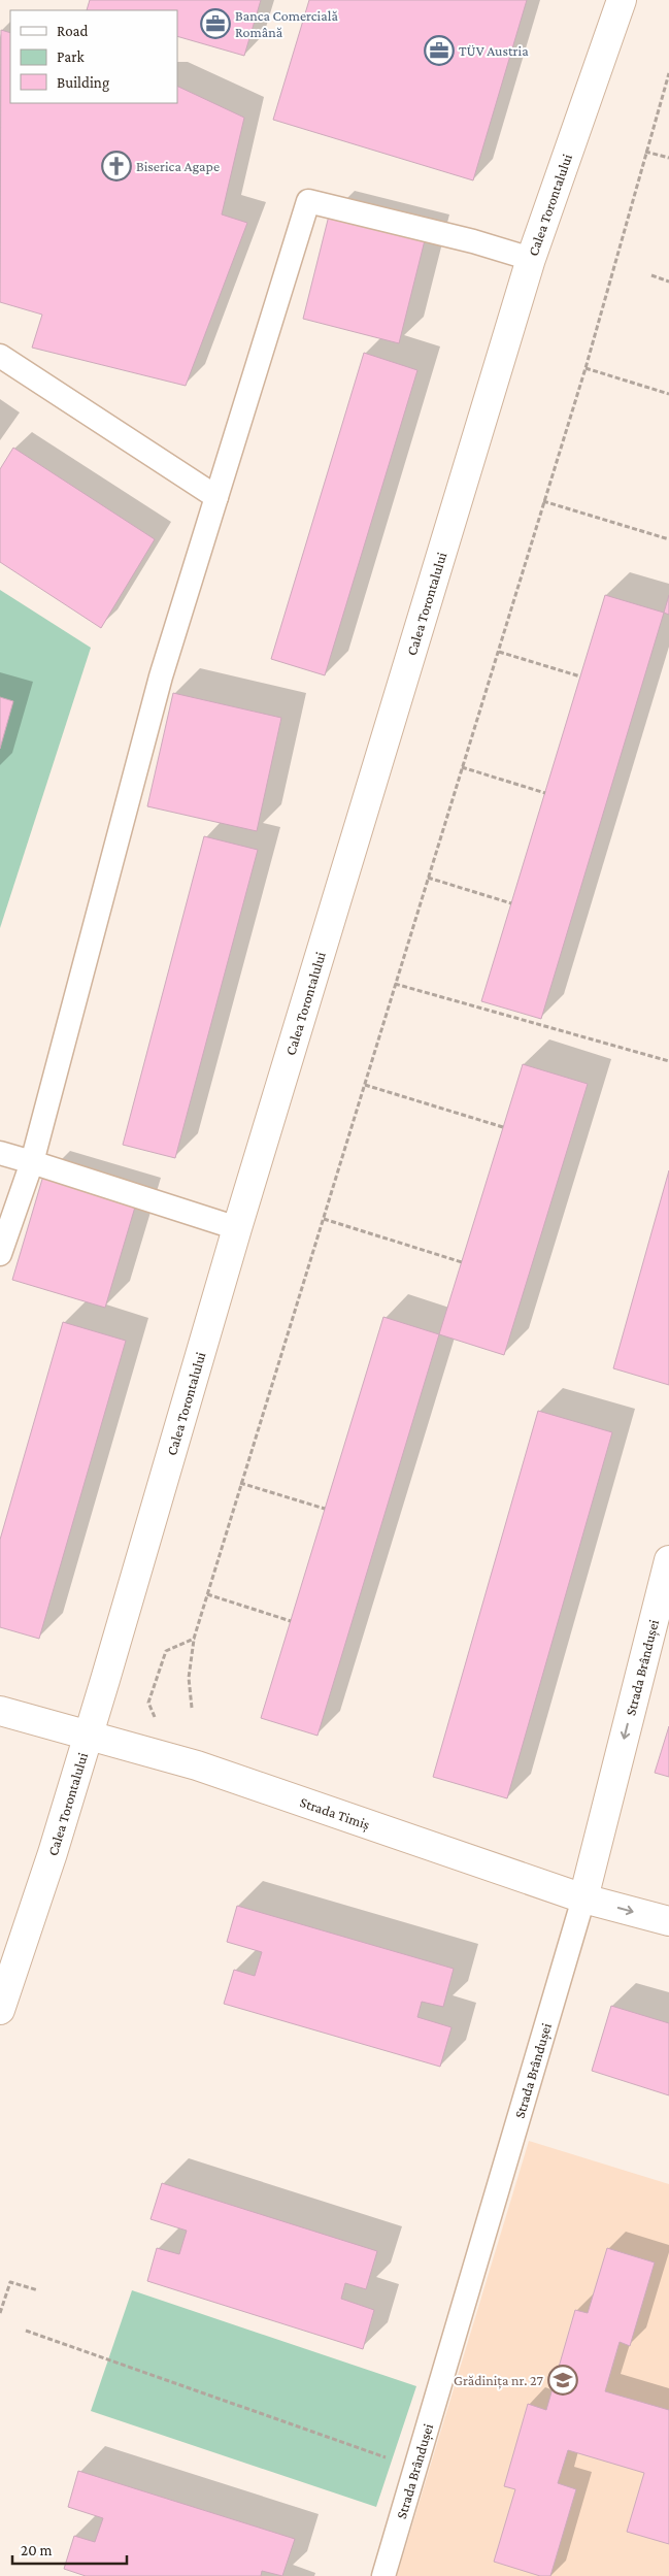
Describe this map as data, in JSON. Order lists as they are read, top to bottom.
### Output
{
  "streets": {
    "main road": ["Calea Torontalului", "Strada Brândușei", "Strada Timiș"]
  },
  "crossings": [
    ["Calea Torontalului", "Strada Timiș"],
    ["Strada Brândușei", "Strada Timiș"]
  ],
  "places": {
    "office": ["Banca Comercială Română", "TÜV Austria"],
    "church": ["Biserica Agape"],
    "school or university": ["Grădinița nr. 27"]
  },
  "legend": ["Road", "Park", "Building"],
  "scale_bar": "20 m"
}
